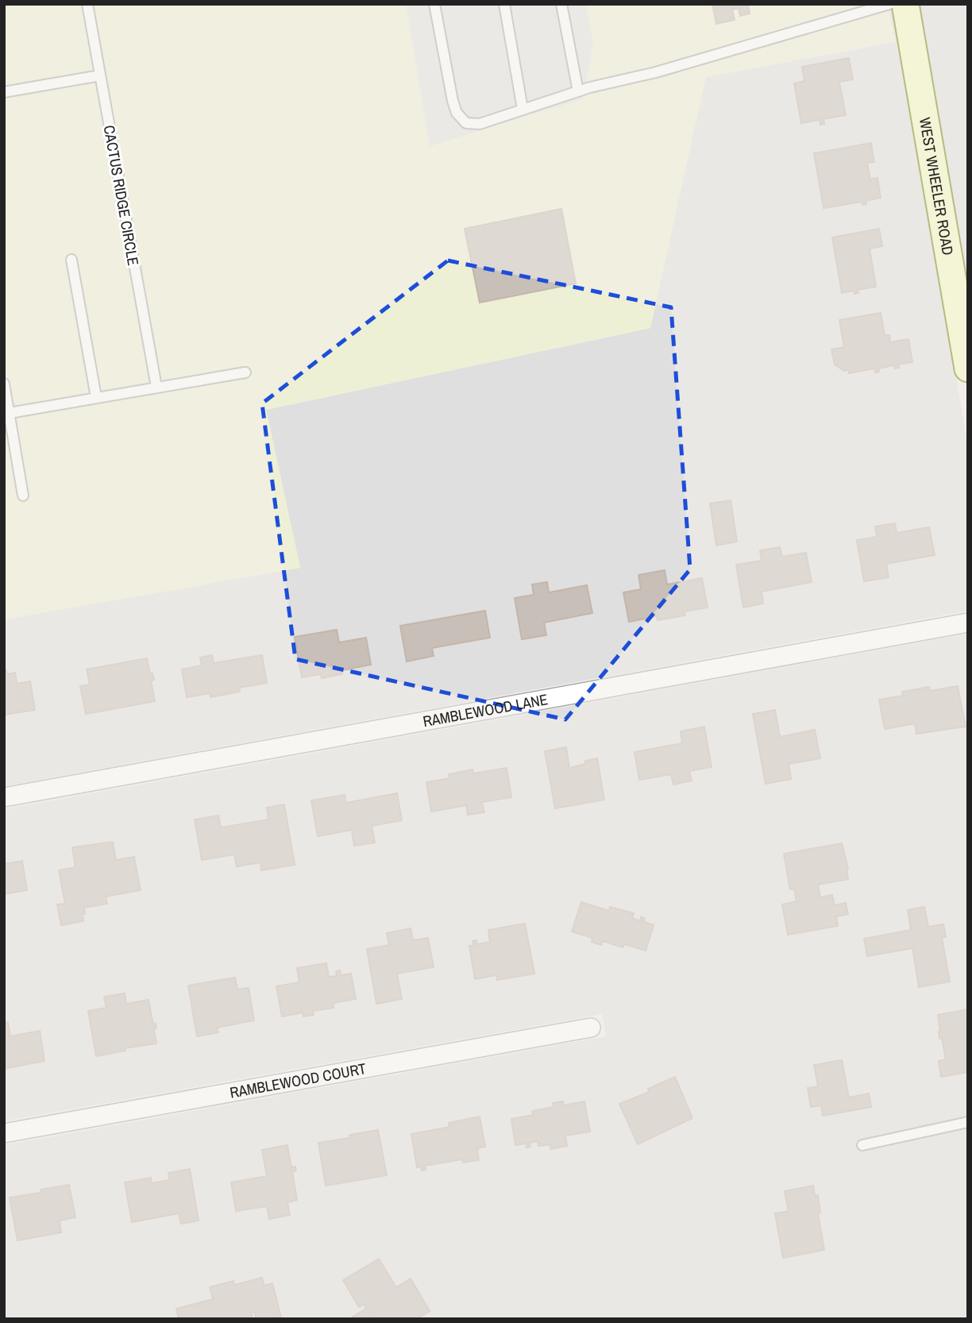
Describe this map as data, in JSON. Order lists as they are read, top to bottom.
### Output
{
  "streets": {
    "street": ["WEST WHEELER ROAD", "RAMBLEWOOD LANE", "RAMBLEWOOD COURT"],
    "lane": ["CACTUS RIDGE CIRCLE"]
  }
}
